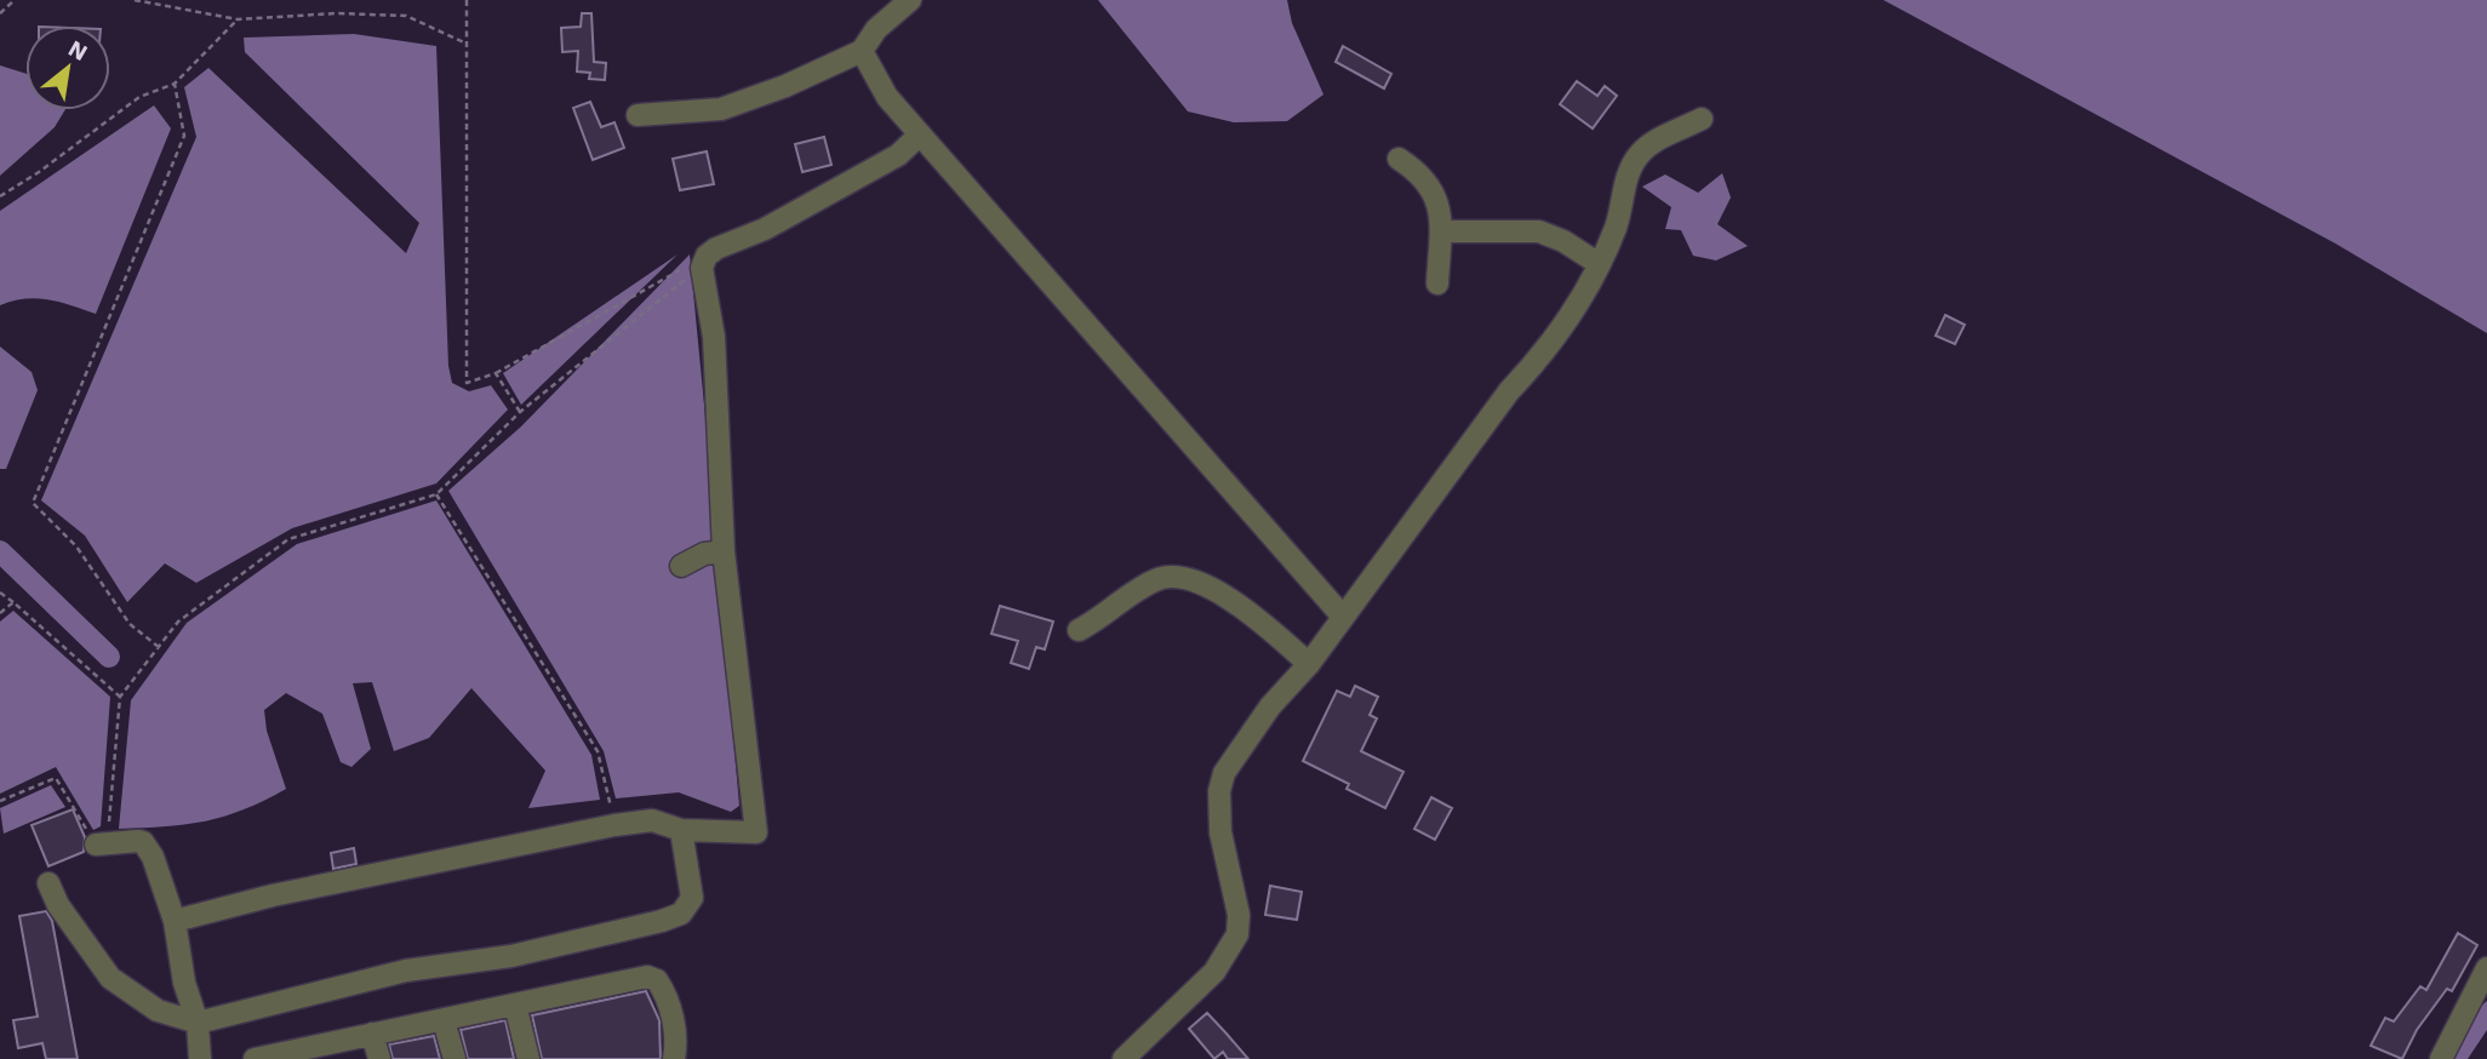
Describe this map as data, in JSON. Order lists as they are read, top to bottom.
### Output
{
  "north": "top right"
}
